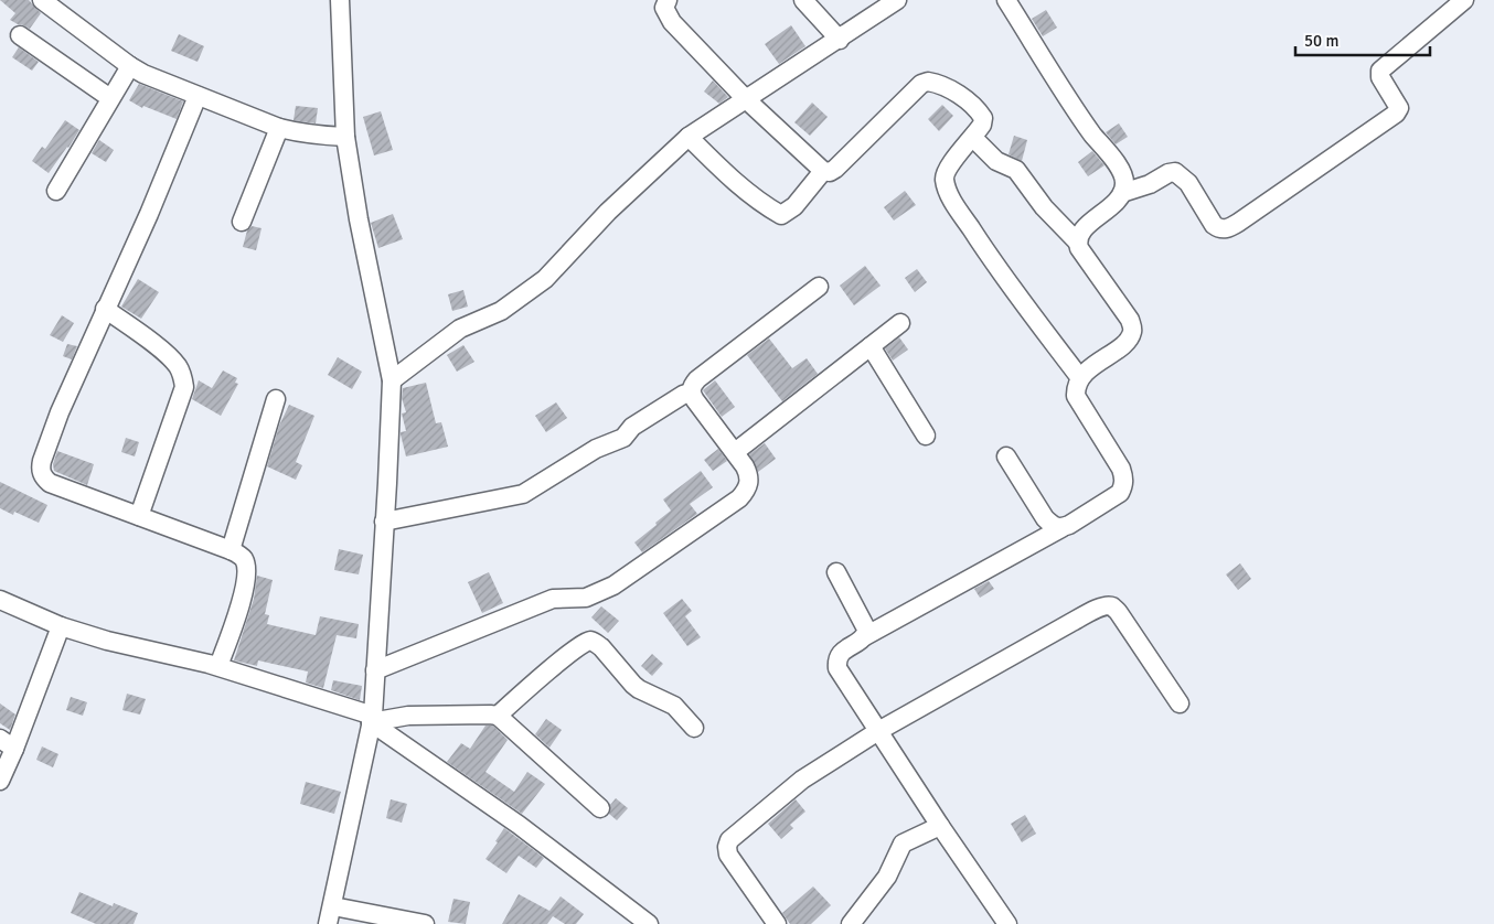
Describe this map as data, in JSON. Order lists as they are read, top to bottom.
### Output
{
  "scale_bar": "50 m"
}
